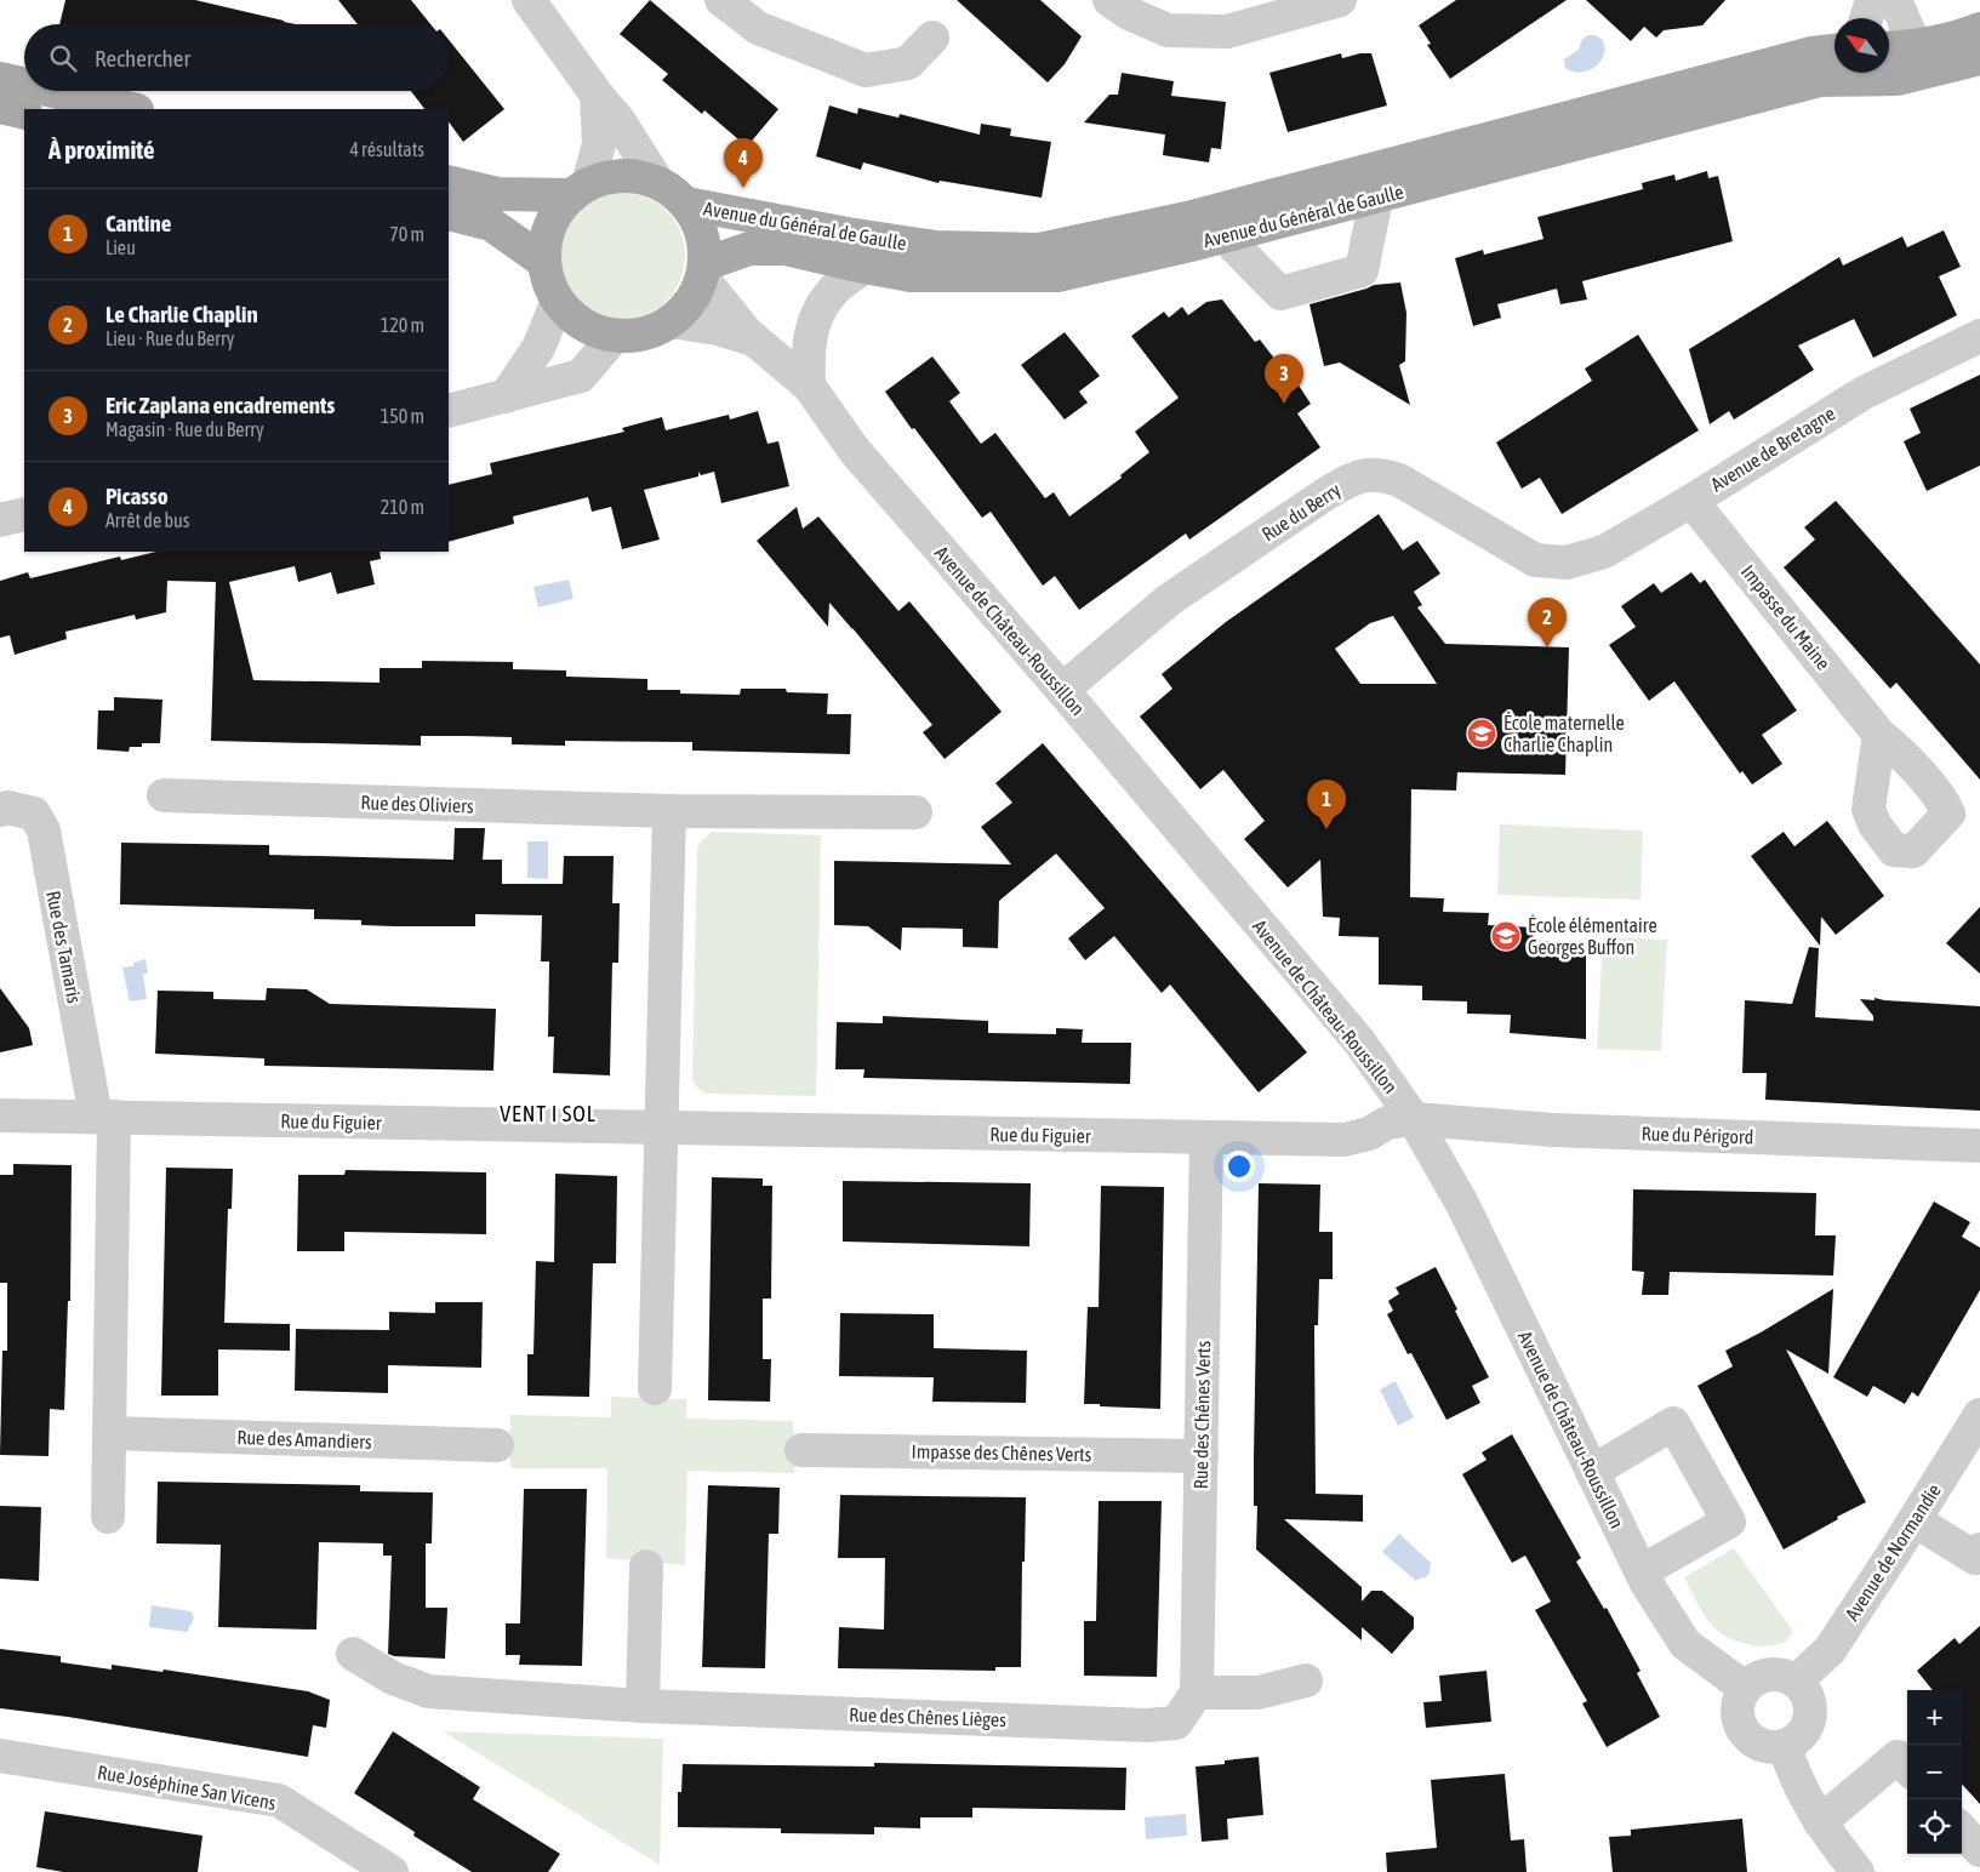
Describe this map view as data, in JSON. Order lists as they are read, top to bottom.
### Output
{
  "streets": {
    "main road": ["Avenue du Général de Gaulle"],
    "street": [
      "Avenue de Bretagne",
      "Rue du Berry",
      "Impasse du Maine",
      "Avenue de Château-Roussillon",
      "Rue des Oliviers",
      "Rue des Tamaris",
      "Rue du Figuier",
      "Rue du Périgord",
      "Rue des Chênes Verts",
      "Rue des Amandiers",
      "Impasse des Chênes Verts",
      "Avenue de Normandie",
      "Rue des Chênes Lièges",
      "Rue Joséphine San Vicens"
    ]
  },
  "crossings": [
    ["Avenue du Général de Gaulle", "Avenue de Château-Roussillon"],
    ["Avenue de Bretagne", "Rue du Berry"],
    ["Avenue de Bretagne", "Impasse du Maine"],
    ["Rue du Berry", "Avenue de Château-Roussillon"],
    ["Avenue de Château-Roussillon", "Rue du Figuier"],
    ["Avenue de Château-Roussillon", "Rue du Périgord"],
    ["Avenue de Château-Roussillon", "Avenue de Normandie"],
    ["Rue des Tamaris", "Rue du Figuier"],
    ["Rue du Figuier", "Rue du Périgord"],
    ["Rue du Figuier", "Rue des Chênes Verts"],
    ["Rue des Chênes Verts", "Impasse des Chênes Verts"],
    ["Rue des Chênes Verts", "Rue des Chênes Lièges"]
  ],
  "districts": ["VENT I SOL"],
  "places": {
    "school or university": ["École maternelle Charlie Chaplin", "École élémentaire Georges Buffon"]
  },
  "north": "top left",
  "page": {
    "search": "Rechercher",
    "heading": ["À proximité", "4 résultats"],
    "pins": [
      "4",
      "3",
      "2",
      "1"
    ],
    "list": [
      {
        "mark": "1",
        "name": "Cantine",
        "note": "Lieu",
        "value": "70 m"
      },
      {
        "mark": "2",
        "name": "Le Charlie Chaplin",
        "note": "Lieu · Rue du Berry",
        "value": "120 m"
      },
      {
        "mark": "3",
        "name": "Eric Zaplana encadrements",
        "note": "Magasin · Rue du Berry",
        "value": "150 m"
      },
      {
        "mark": "4",
        "name": "Picasso",
        "note": "Arrêt de bus",
        "value": "210 m"
      }
    ],
    "map_buttons": ["+", "−"]
  }
}
